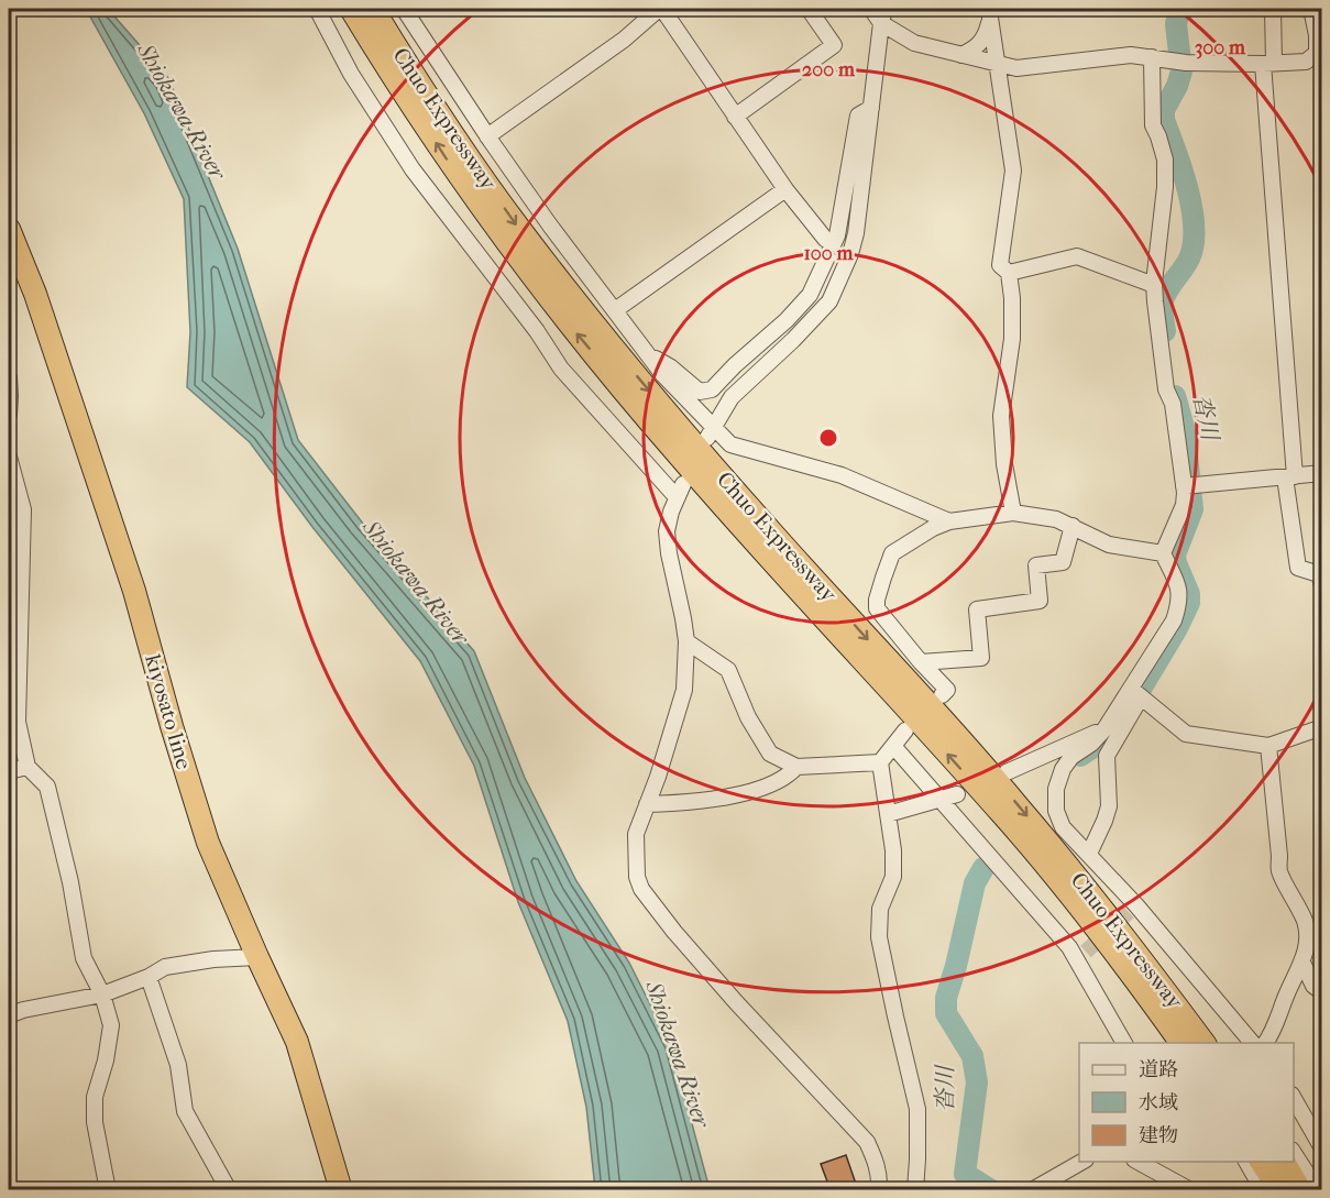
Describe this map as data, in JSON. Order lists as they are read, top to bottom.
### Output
{
  "streets": {
    "highway": ["Chuo Expressway", "kiyosato line"]
  },
  "water": ["Shiokawa River", "沓川"],
  "legend": ["道路", "水域", "建物"],
  "rings": ["300 m", "200 m", "100 m"]
}
